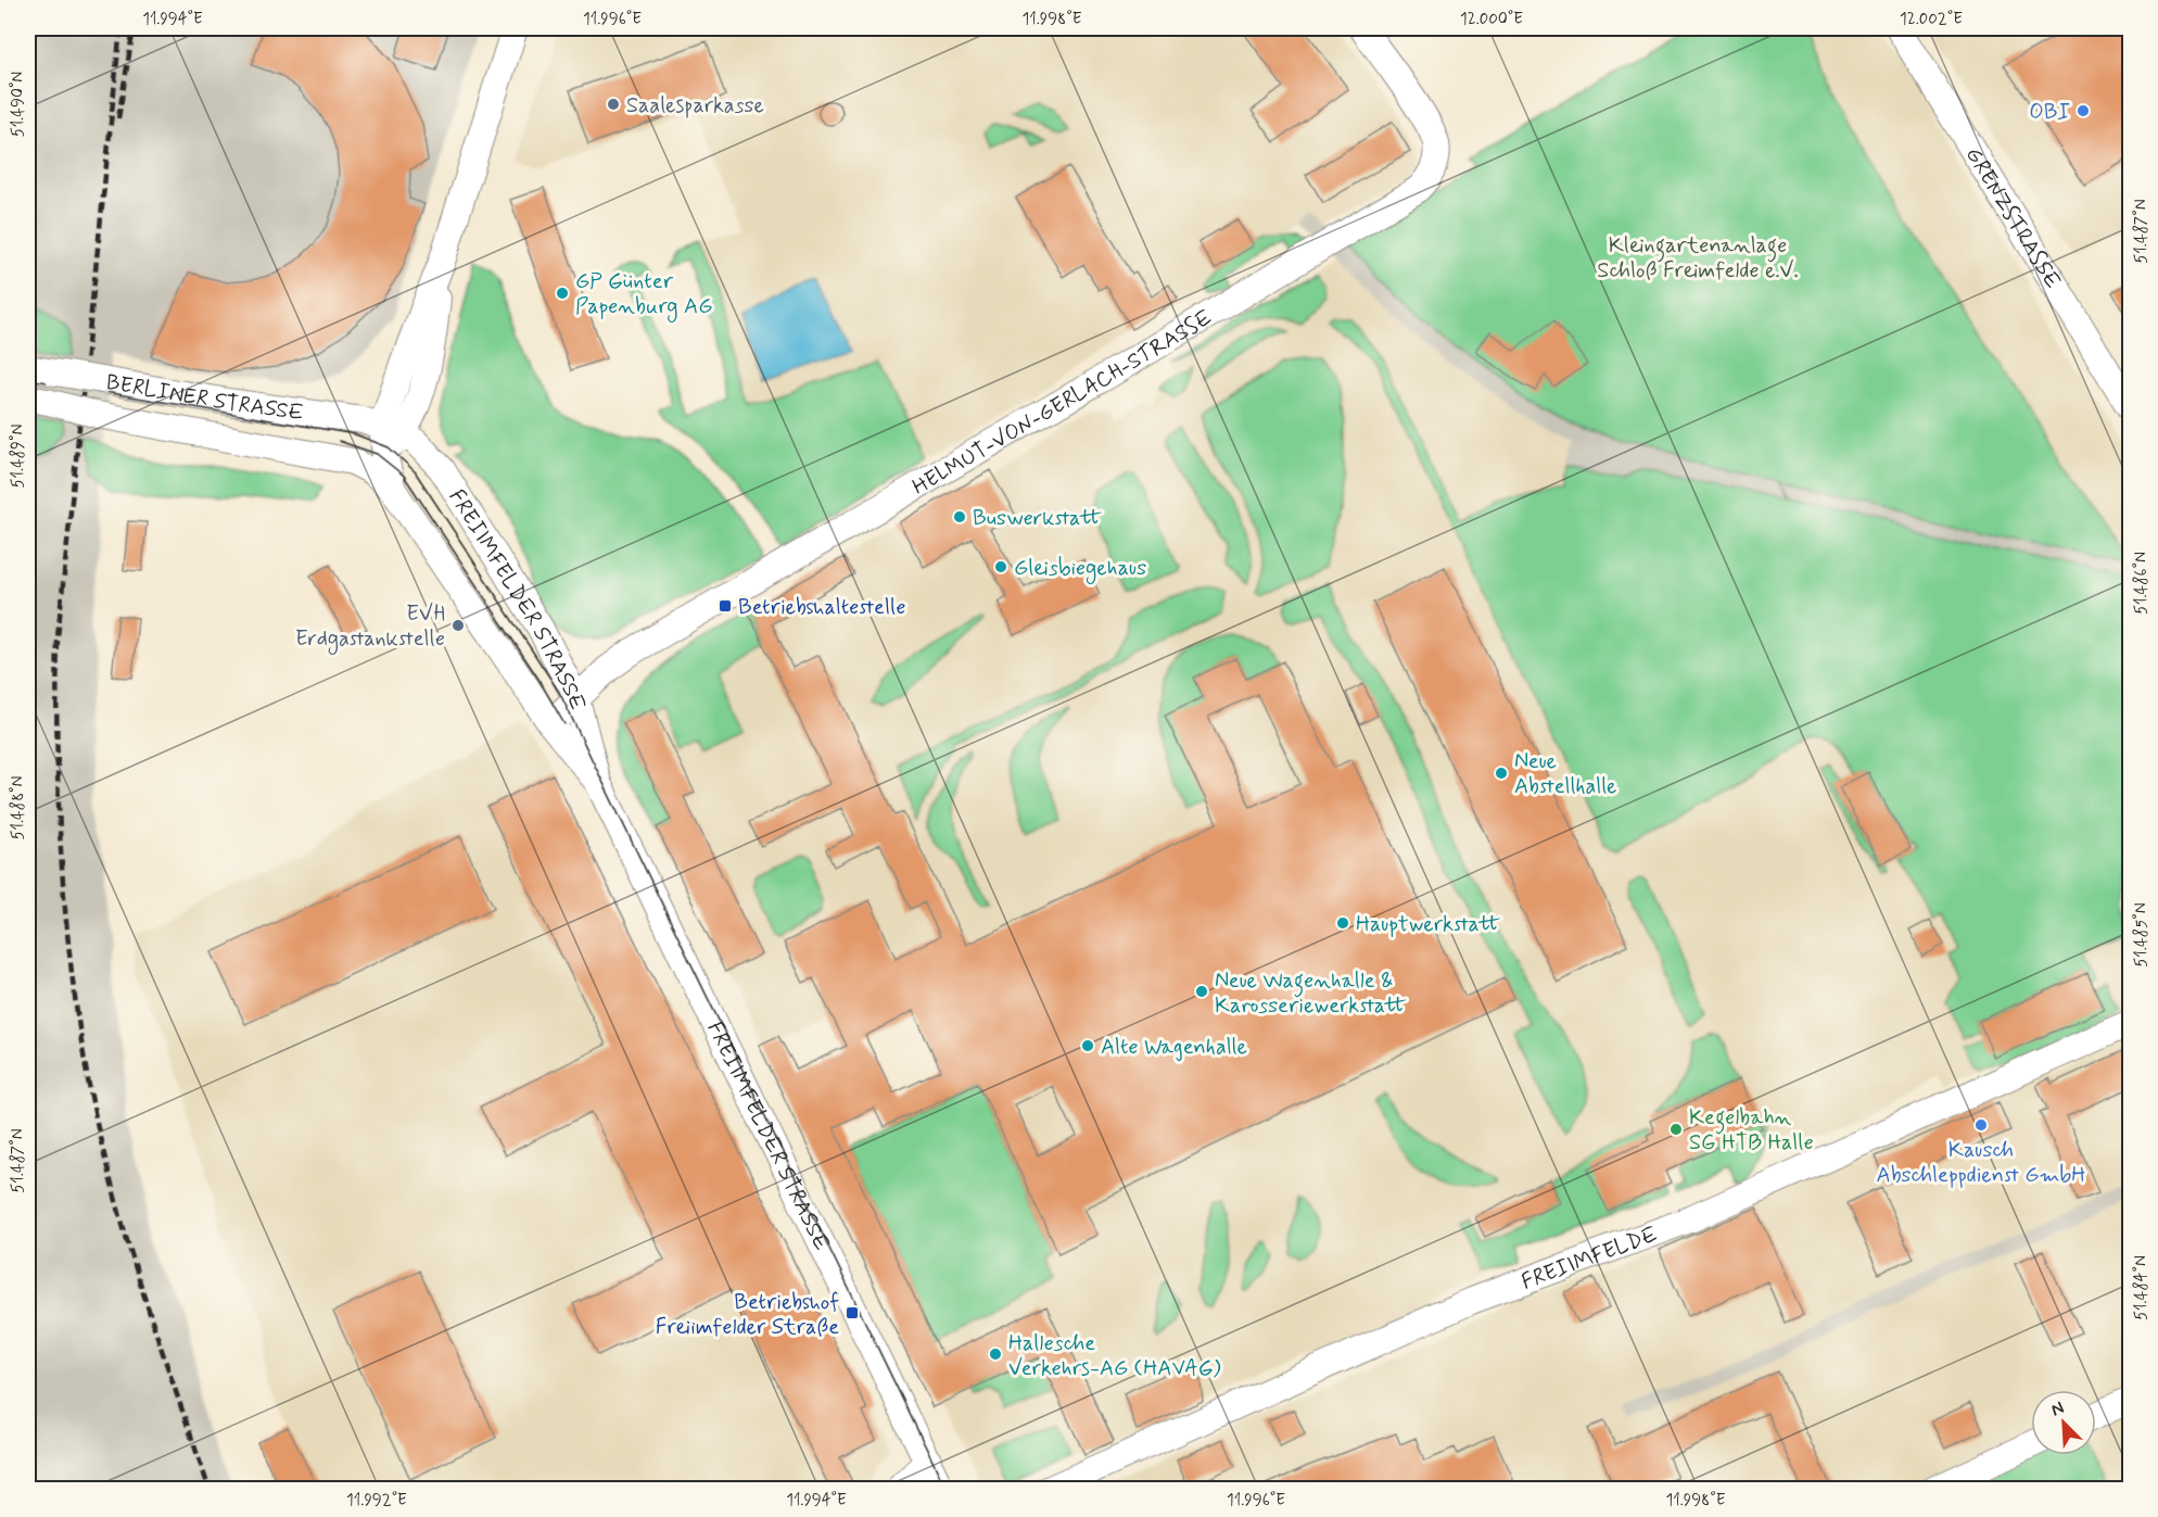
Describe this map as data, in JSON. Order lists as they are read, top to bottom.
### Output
{
  "streets": {
    "street": [
      "GRENZSTRASSE",
      "BERLINER STRASSE",
      "HELMUT-VON-GERLACH-STRASSE",
      "FREIIMFELDER STRASSE",
      "FREIIMFELDE"
    ]
  },
  "crossings": [
    ["BERLINER STRASSE", "FREIIMFELDER STRASSE"],
    ["HELMUT-VON-GERLACH-STRASSE", "FREIIMFELDER STRASSE"]
  ],
  "parks": ["Kleingartenanlage Schloß Freimfelde e.V."],
  "places": {
    "other": [
      "Saalesparkasse",
      "OBI",
      "GP Günter Papenburg AG",
      "Buswerkstatt",
      "Gleisbiegehaus",
      "EVH Erdgastankstelle",
      "Neue Abstellhalle",
      "Hauptwerkstatt",
      "Neue Wagenhalle & Karosseriewerkstatt",
      "Alte Wagenhalle",
      "Kausch Abschleppdienst GmbH",
      "Kegelbahn SG HTB Halle",
      "Hallesche Verkehrs-AG (HAVAG)"
    ],
    "transit": ["Betriebshaltestelle", "Betriebshof Freiimfelder Straße"]
  },
  "north": "top left",
  "coordinates": [
    "11.994°E",
    "11.996°E",
    "11.998°E",
    "12.000°E",
    "12.002°E",
    "51.490°N",
    "51.487°N",
    "51.489°N",
    "51.486°N",
    "51.488°N",
    "51.485°N",
    "51.484°N",
    "11.992°E"
  ]
}
